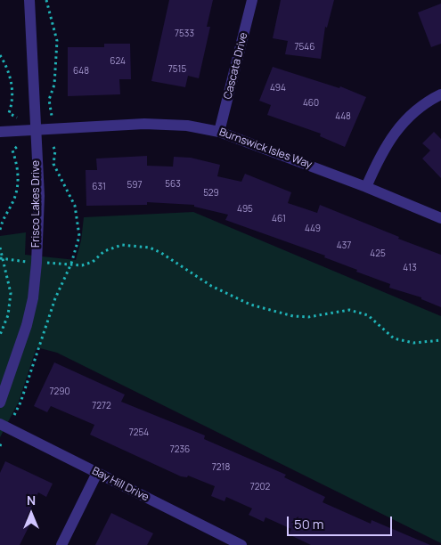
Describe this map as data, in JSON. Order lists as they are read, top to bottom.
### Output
{
  "streets": {
    "street": [
      "Cascata Drive",
      "Burnswick Isles Way",
      "Frisco Lakes Drive",
      "Bay Hill Drive"
    ]
  },
  "crossings": [
    ["Cascata Drive", "Burnswick Isles Way"],
    ["Burnswick Isles Way", "Frisco Lakes Drive"]
  ],
  "house_numbers": [
    "7533",
    "7546",
    "624",
    "7515",
    "648",
    "494",
    "460",
    "448",
    "563",
    "597",
    "631",
    "529",
    "495",
    "461",
    "449",
    "437",
    "425",
    "413",
    "7290",
    "7272",
    "7254",
    "7236",
    "7218",
    "7202"
  ],
  "scale_bar": "50 m",
  "north": "top"
}
